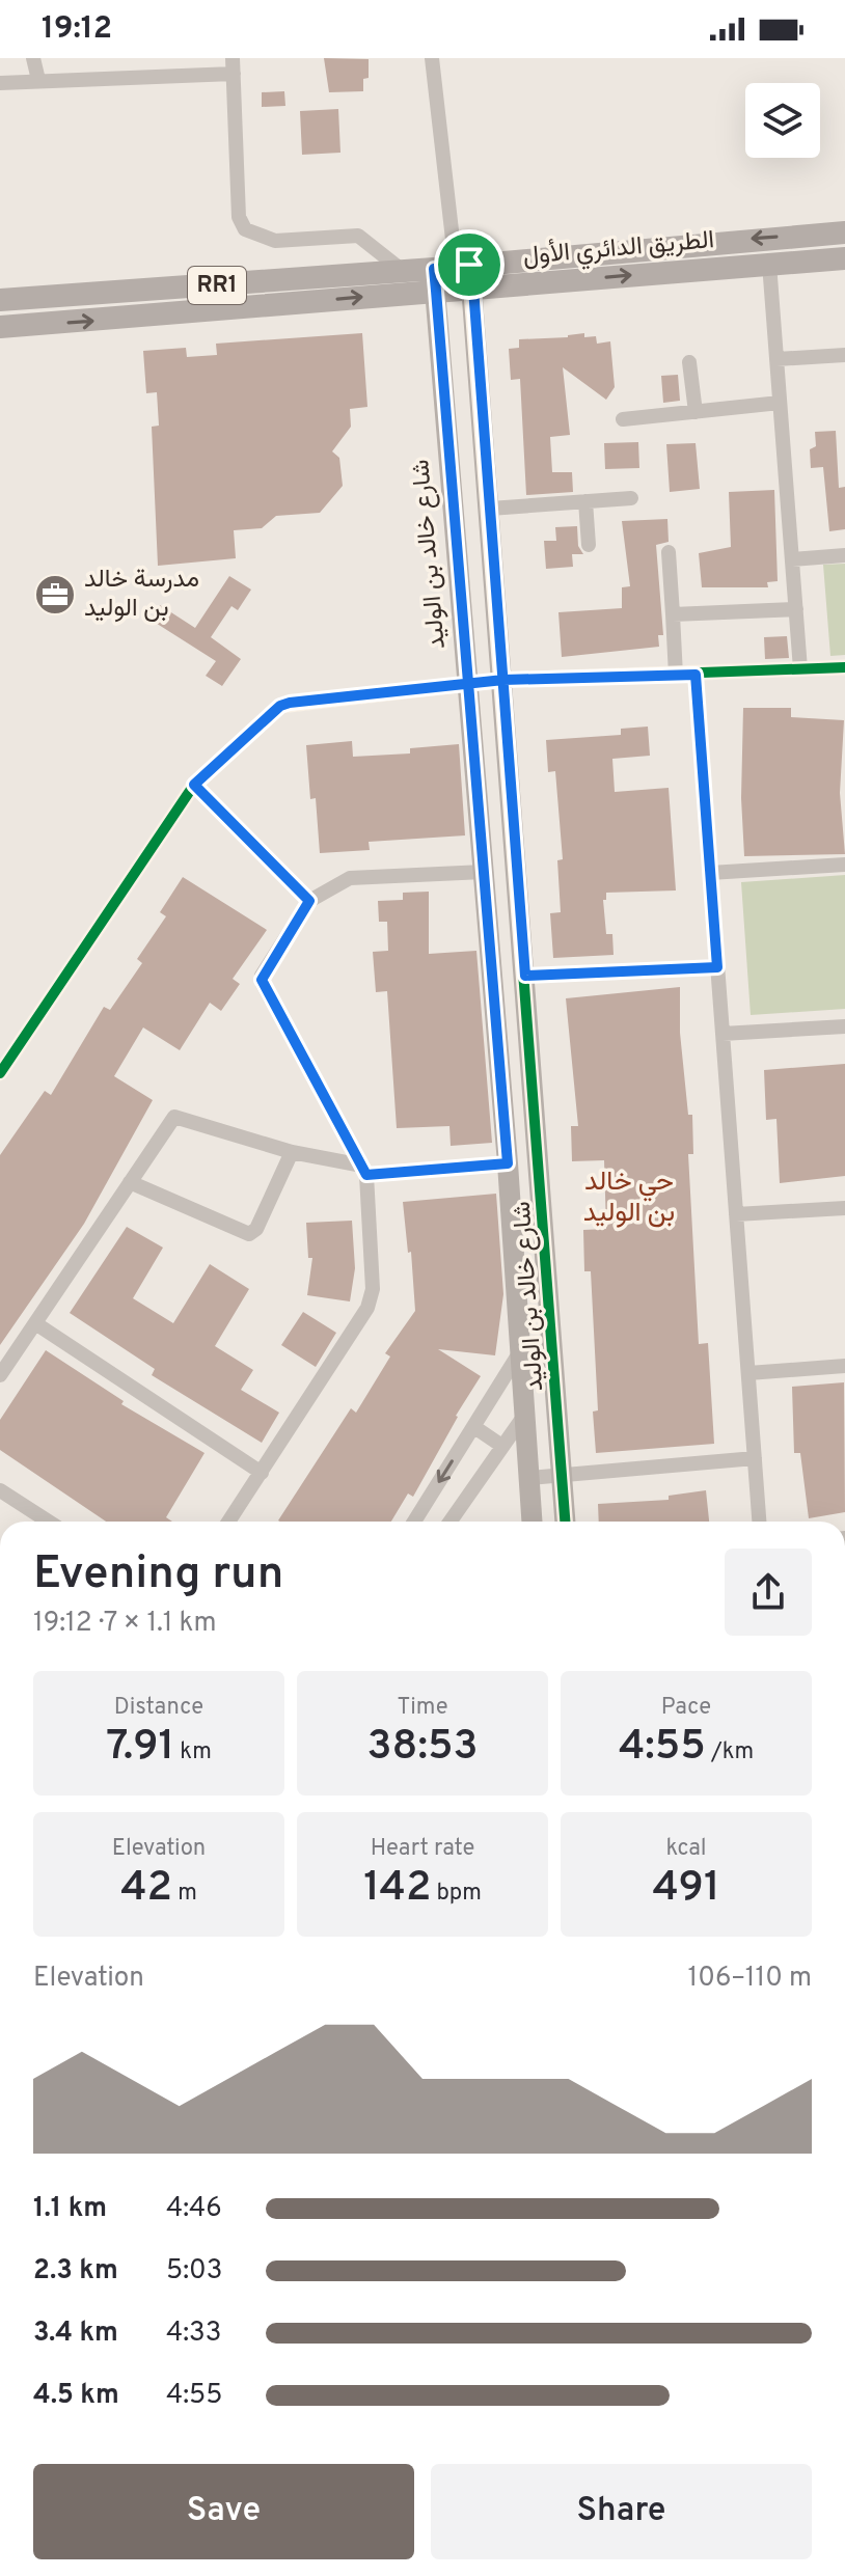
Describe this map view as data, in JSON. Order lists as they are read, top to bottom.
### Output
{
  "streets": {
    "main road": ["الطريق الدائري الأول", "RR1"],
    "street": ["شارع خالد بن الوليد"]
  },
  "crossings": [
    ["الطريق الدائري الأول", "شارع خالد بن الوليد"]
  ],
  "districts": ["حي خالد بن الوليد"],
  "places": {
    "office": ["مدرسة خالد بن الوليد"]
  },
  "page": {
    "status": "19:12",
    "heading": ["Evening run", "19:12 · 7 × 1.1 km"],
    "stats": [
      ["Distance", "7.91 km"],
      ["Time", "38:53"],
      ["Pace", "4:55 /km"],
      ["Elevation", "42 m"],
      ["Heart rate", "142 bpm"],
      ["kcal", "491"]
    ],
    "chart": ["Elevation", "106–110 m"],
    "list": [
      {
        "name": "1.1 km",
        "note": "4:46"
      },
      {
        "name": "2.3 km",
        "note": "5:03"
      },
      {
        "name": "3.4 km",
        "note": "4:33"
      },
      {
        "name": "4.5 km",
        "note": "4:55"
      }
    ],
    "buttons": ["Save", "Share"]
  }
}
